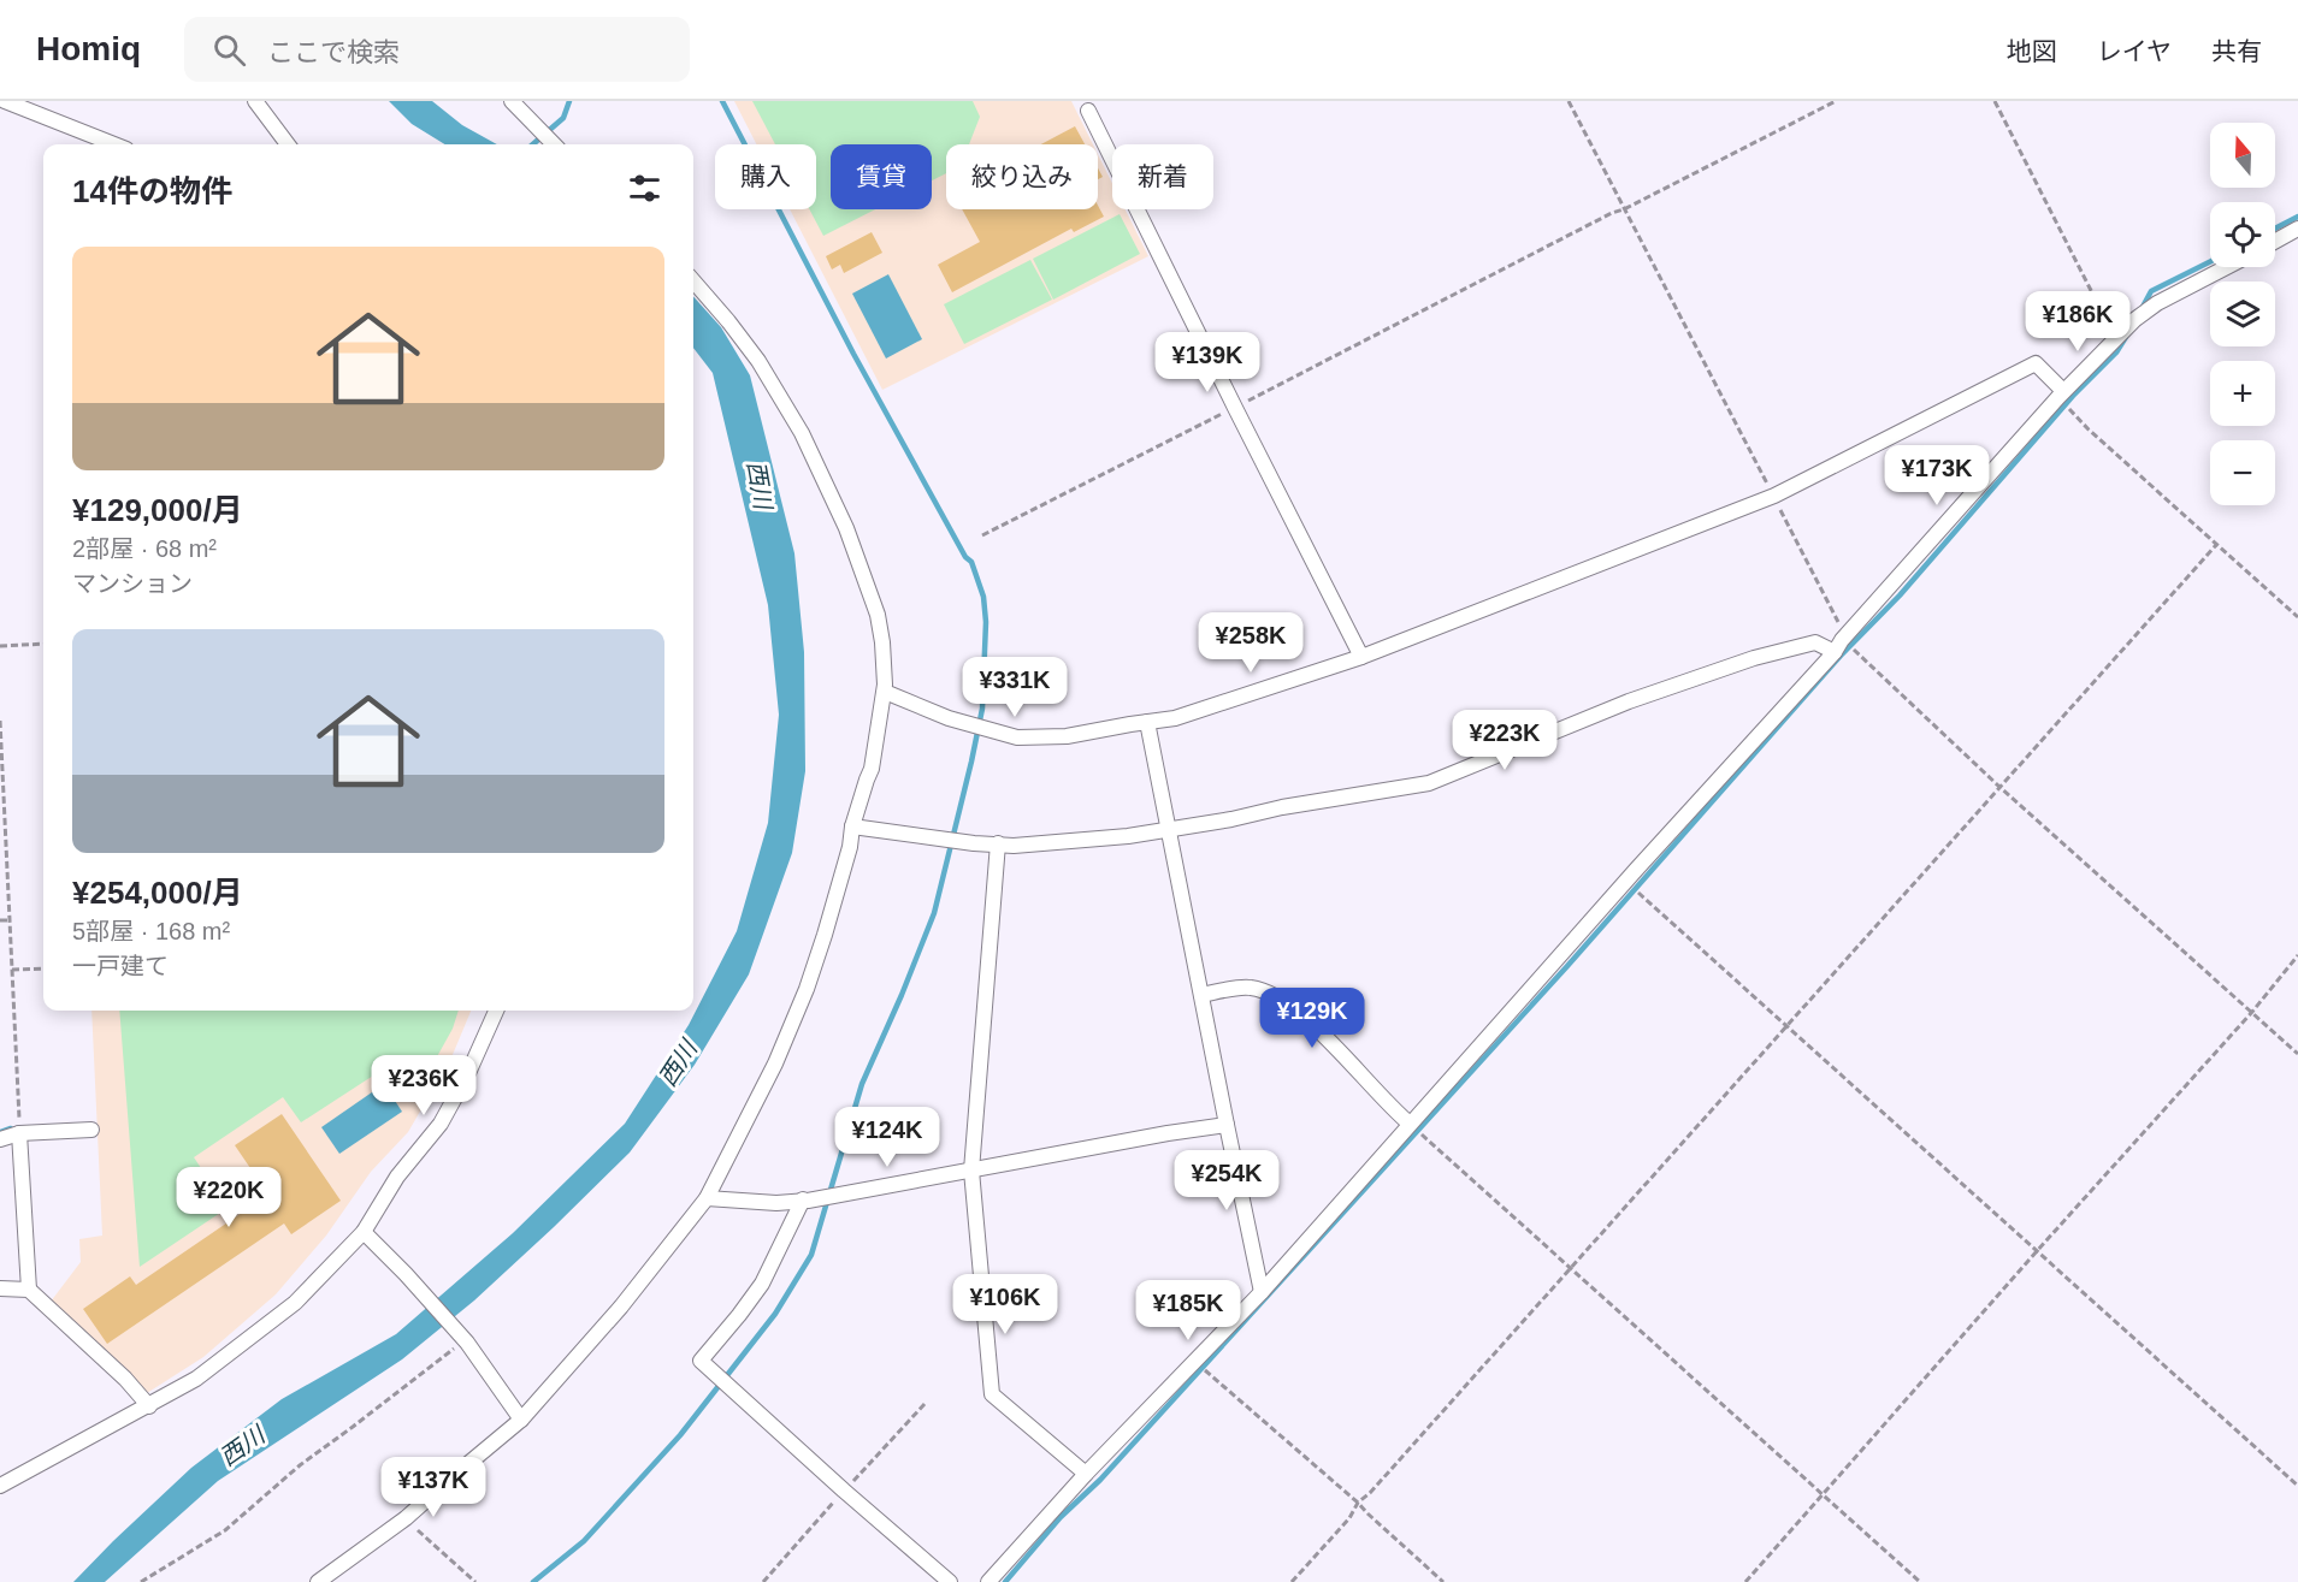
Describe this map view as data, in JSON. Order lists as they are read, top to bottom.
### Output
{
  "water": ["西川"],
  "north": "top",
  "page": {
    "header": "Homiq",
    "search": "ここで検索",
    "nav": ["地図", "レイヤ", "共有"],
    "map_buttons": ["+", "−"],
    "chip": [
      "購入",
      "賃貸",
      "絞り込み",
      "新着"
    ],
    "heading": "14件の物件",
    "list": [
      {
        "name": "¥129,000/月",
        "note": "2部屋 · 68 m² · マンション"
      },
      {
        "name": "¥254,000/月",
        "note": "5部屋 · 168 m² · 一戸建て"
      }
    ],
    "price": [
      "¥186K",
      "¥139K",
      "¥173K",
      "¥258K",
      "¥331K",
      "¥223K",
      "¥129K",
      "¥236K",
      "¥124K",
      "¥254K",
      "¥220K",
      "¥106K",
      "¥185K",
      "¥137K"
    ]
  }
}
